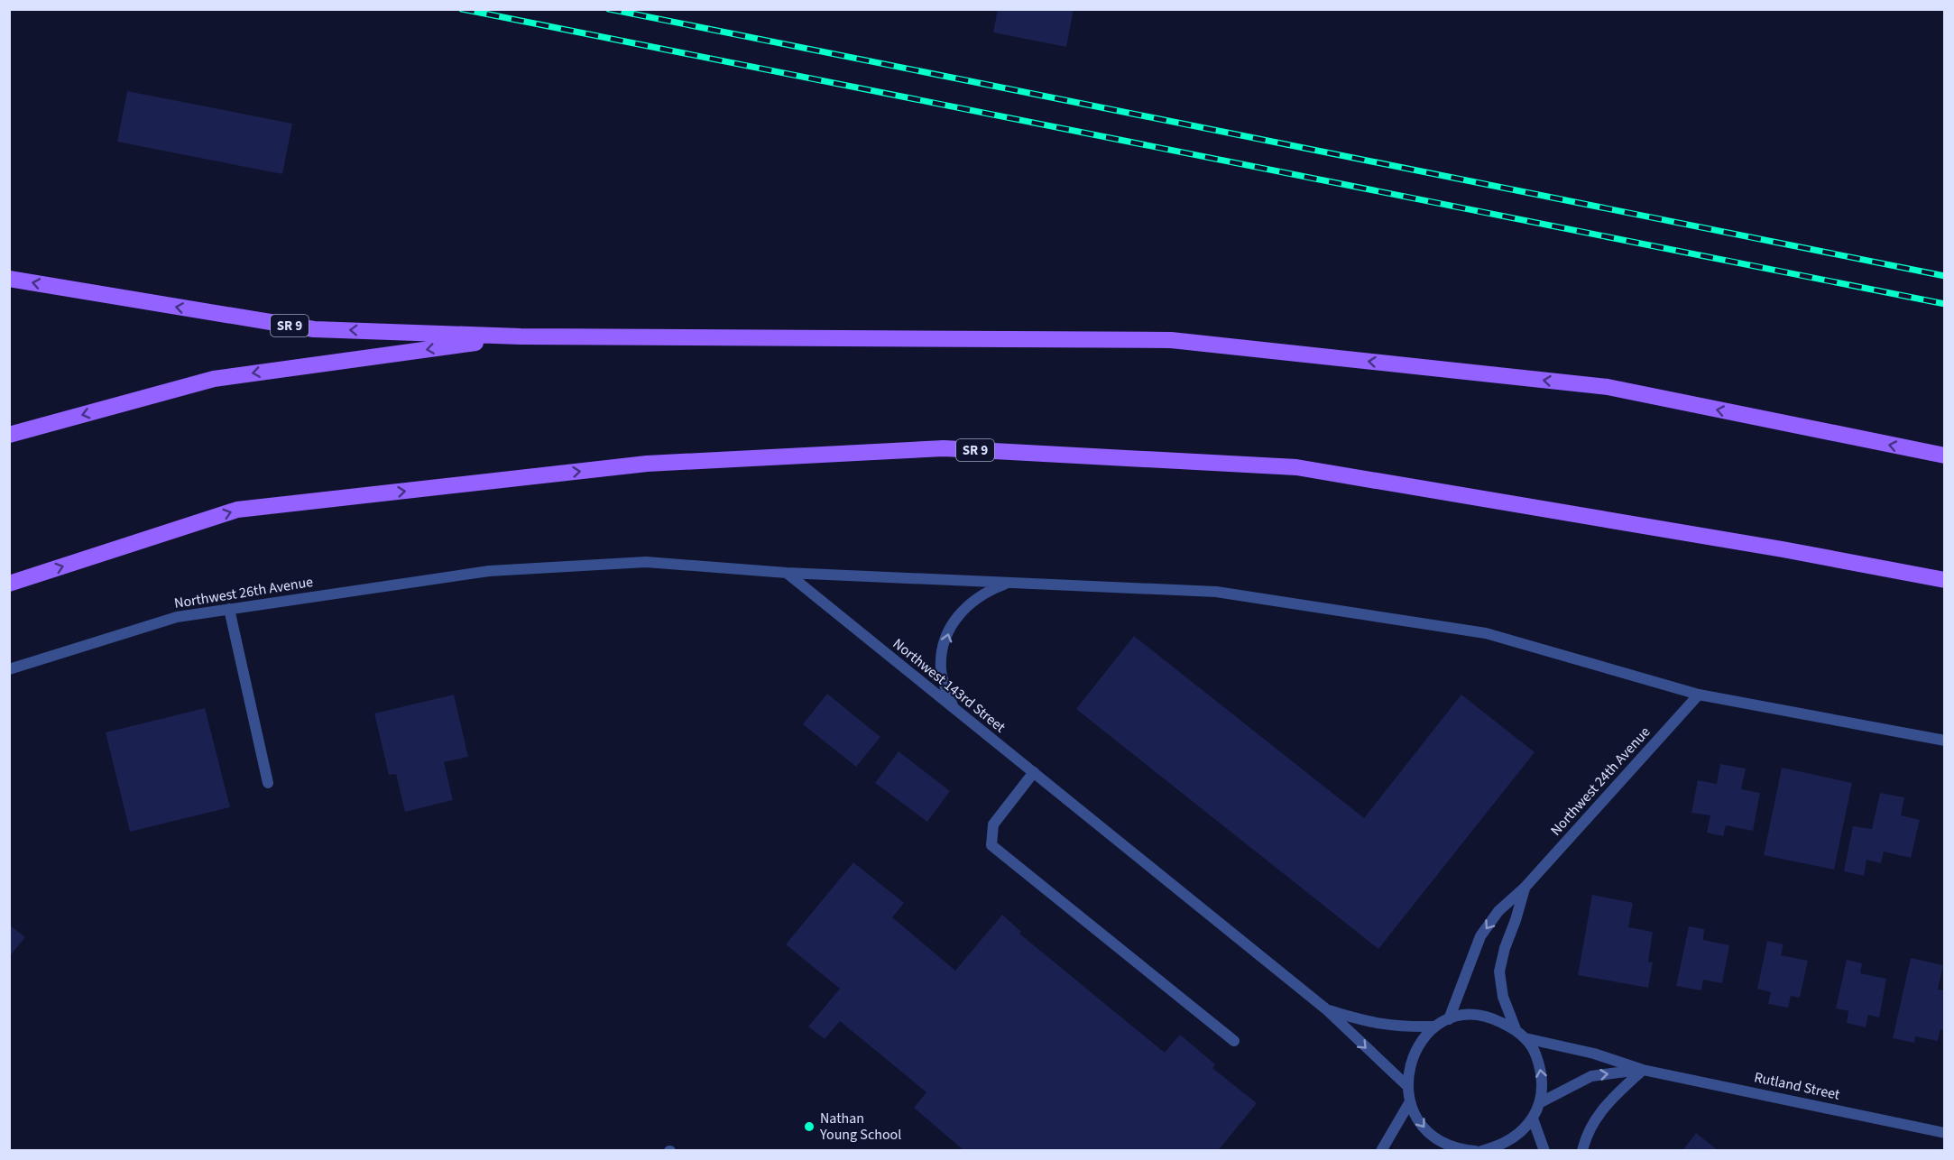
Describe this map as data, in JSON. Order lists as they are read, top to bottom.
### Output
{
  "streets": {
    "main road": ["SR 9"],
    "street": [
      "Northwest 26th Avenue",
      "Northwest 143rd Street",
      "Northwest 24th Avenue",
      "Rutland Street"
    ]
  },
  "crossings": [
    ["Northwest 26th Avenue", "Northwest 143rd Street"]
  ],
  "places": ["Nathan Young School"]
}
